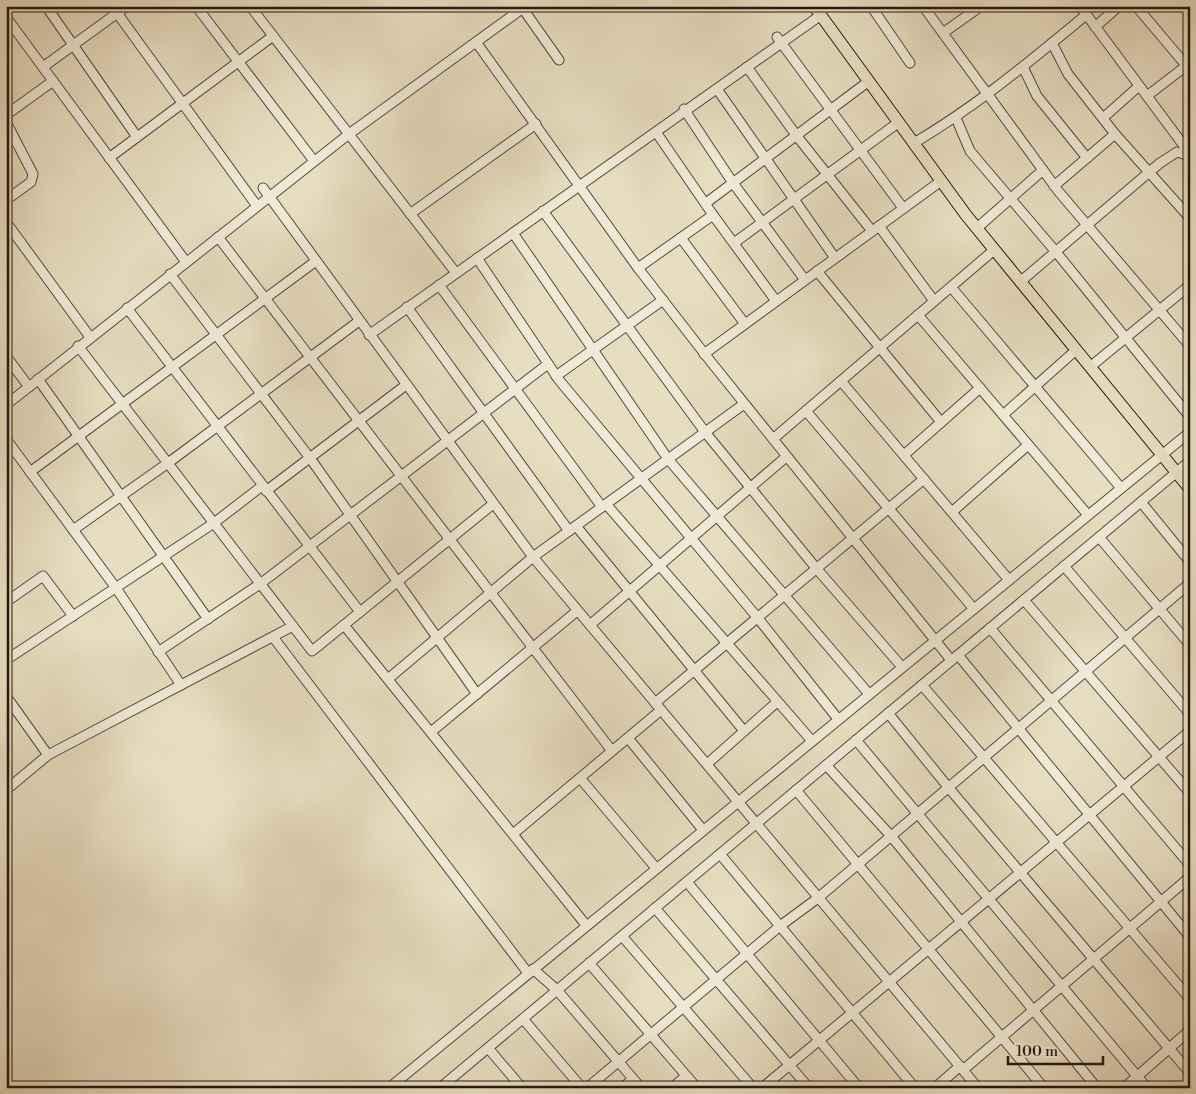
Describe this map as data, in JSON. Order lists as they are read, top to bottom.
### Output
{
  "scale_bar": "100 m"
}
